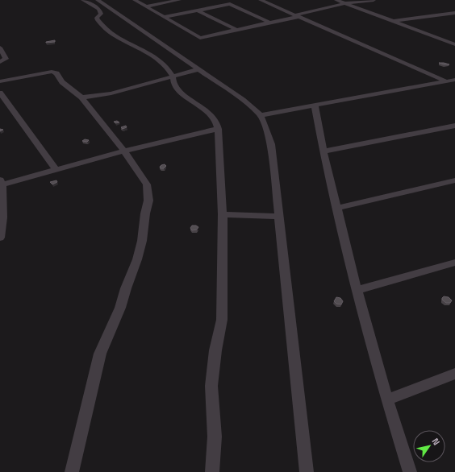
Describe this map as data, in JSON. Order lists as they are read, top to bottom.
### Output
{
  "north": "top right"
}
